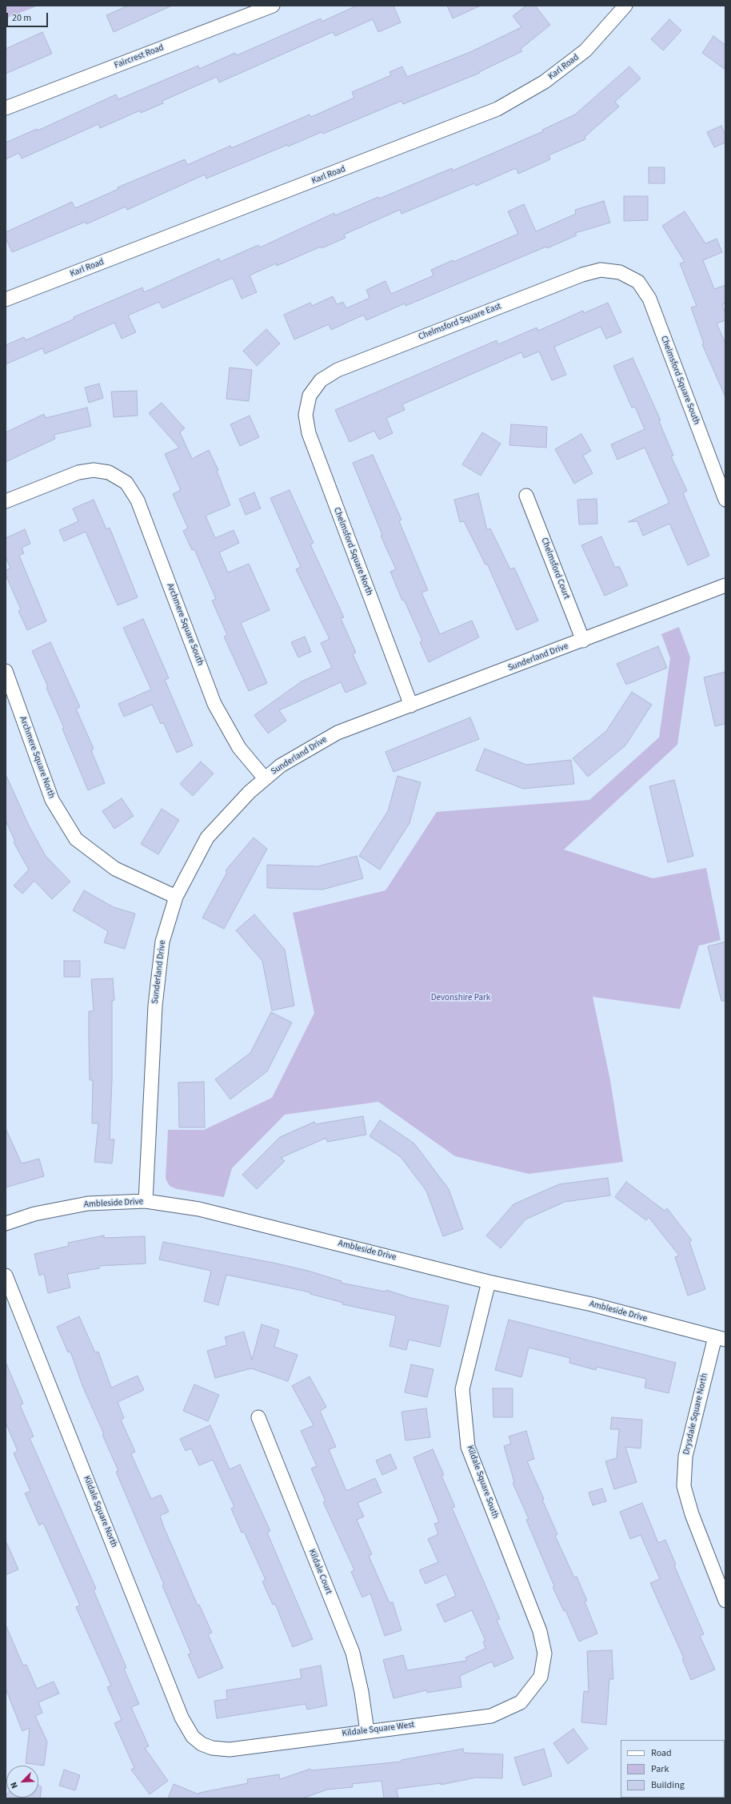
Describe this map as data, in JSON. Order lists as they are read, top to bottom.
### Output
{
  "streets": {
    "street": [
      "Faircrest Road",
      "Karl Road",
      "Chelmsford Square East",
      "Chelmsford Square South",
      "Chelmsford Square North",
      "Chelmsford Court",
      "Archmere Square South",
      "Sunderland Drive",
      "Archmere Square North",
      "Ambleside Drive",
      "Drysdale Square North",
      "Kildale Square South",
      "Kildale Square North",
      "Kildale Court",
      "Kildale Square West"
    ]
  },
  "crossings": [
    ["Chelmsford Square East", "Chelmsford Square South"],
    ["Chelmsford Square East", "Chelmsford Square North"],
    ["Chelmsford Square North", "Sunderland Drive"],
    ["Chelmsford Court", "Sunderland Drive"],
    ["Archmere Square South", "Sunderland Drive"],
    ["Sunderland Drive", "Archmere Square North"],
    ["Sunderland Drive", "Ambleside Drive"],
    ["Ambleside Drive", "Drysdale Square North"],
    ["Ambleside Drive", "Kildale Square South"],
    ["Kildale Square South", "Kildale Square West"],
    ["Kildale Square North", "Kildale Square West"],
    ["Kildale Court", "Kildale Square West"]
  ],
  "parks": ["Devonshire Park"],
  "legend": ["Road", "Park", "Building"],
  "scale_bar": "20 m",
  "north": "bottom left"
}
